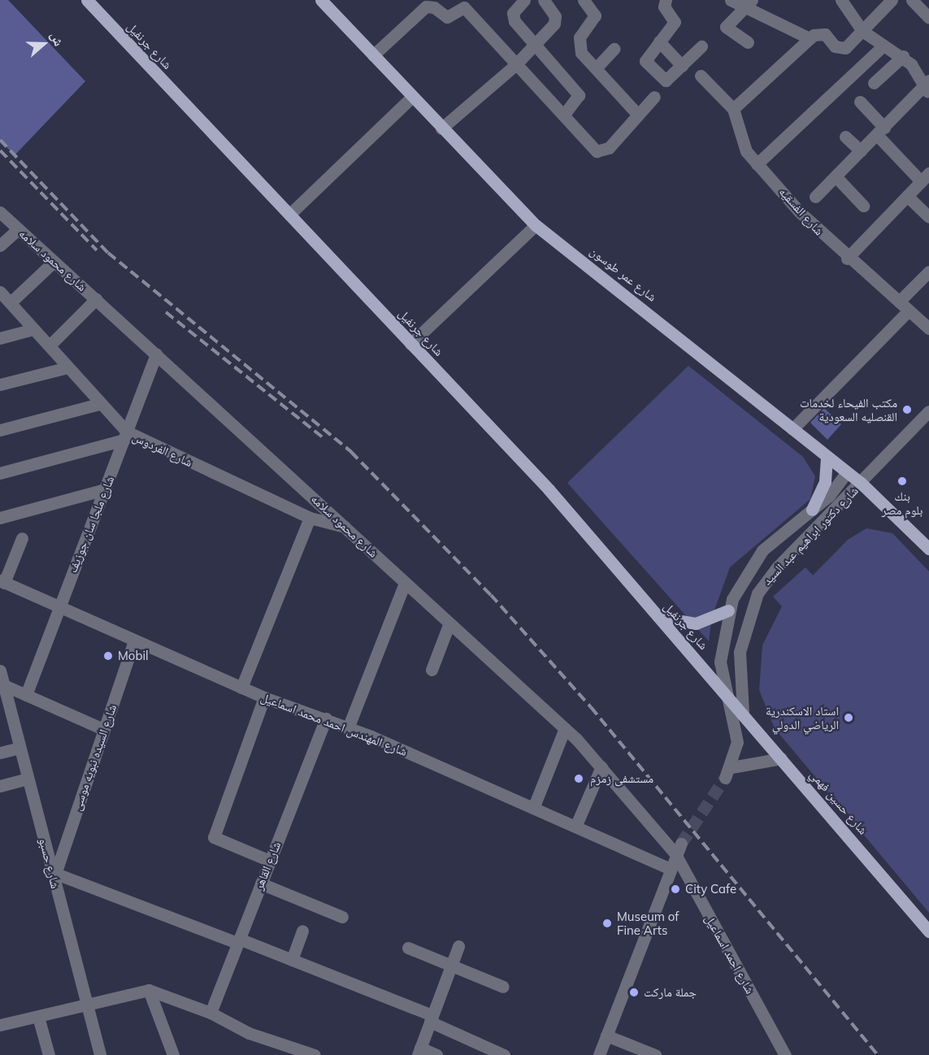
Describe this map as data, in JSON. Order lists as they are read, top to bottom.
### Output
{
  "streets": {
    "main road": ["شارع جرنفيل", "شارع عمر طوسون", "شارع حسين فهمي"],
    "street": [
      "شارع الفسقيه",
      "شارع محمود سلامه",
      "شارع الفردوس",
      "شارع ملجا سان جوزيف",
      "شارع دكتور ابراهيم عبد السيد",
      "شارع المهندس احمد محمد اسماعيل",
      "شارع السيده نبويه موسى",
      "شارع حسبو",
      "شارع القاهر",
      "شارع احمد اسماعيل"
    ]
  },
  "crossings": [
    ["شارع جرنفيل", "شارع دكتور ابراهيم عبد السيد"],
    ["شارع جرنفيل", "شارع حسين فهمي"],
    ["شارع محمود سلامه", "شارع الفردوس"],
    ["شارع محمود سلامه", "شارع ملجا سان جوزيف"],
    ["شارع محمود سلامه", "شارع احمد اسماعيل"],
    ["شارع عمر طوسون", "شارع دكتور ابراهيم عبد السيد"],
    ["شارع الفردوس", "شارع ملجا سان جوزيف"],
    ["شارع ملجا سان جوزيف", "شارع المهندس احمد محمد اسماعيل"],
    ["شارع دكتور ابراهيم عبد السيد", "شارع حسين فهمي"],
    ["شارع المهندس احمد محمد اسماعيل", "شارع السيده نبويه موسى"],
    ["شارع المهندس احمد محمد اسماعيل", "شارع القاهر"],
    ["شارع السيده نبويه موسى", "شارع حسبو"]
  ],
  "places": [
    "مكتب الفيحاء لخدمات القنصليه السعودية",
    "بنك بلوم مصر",
    "Mobil",
    "استاد الاسكندرية الرياضي الدولي",
    "مستشفى زمزم",
    "City Cafe",
    "Museum of Fine Arts",
    "جملة ماركت"
  ],
  "north": "right"
}
